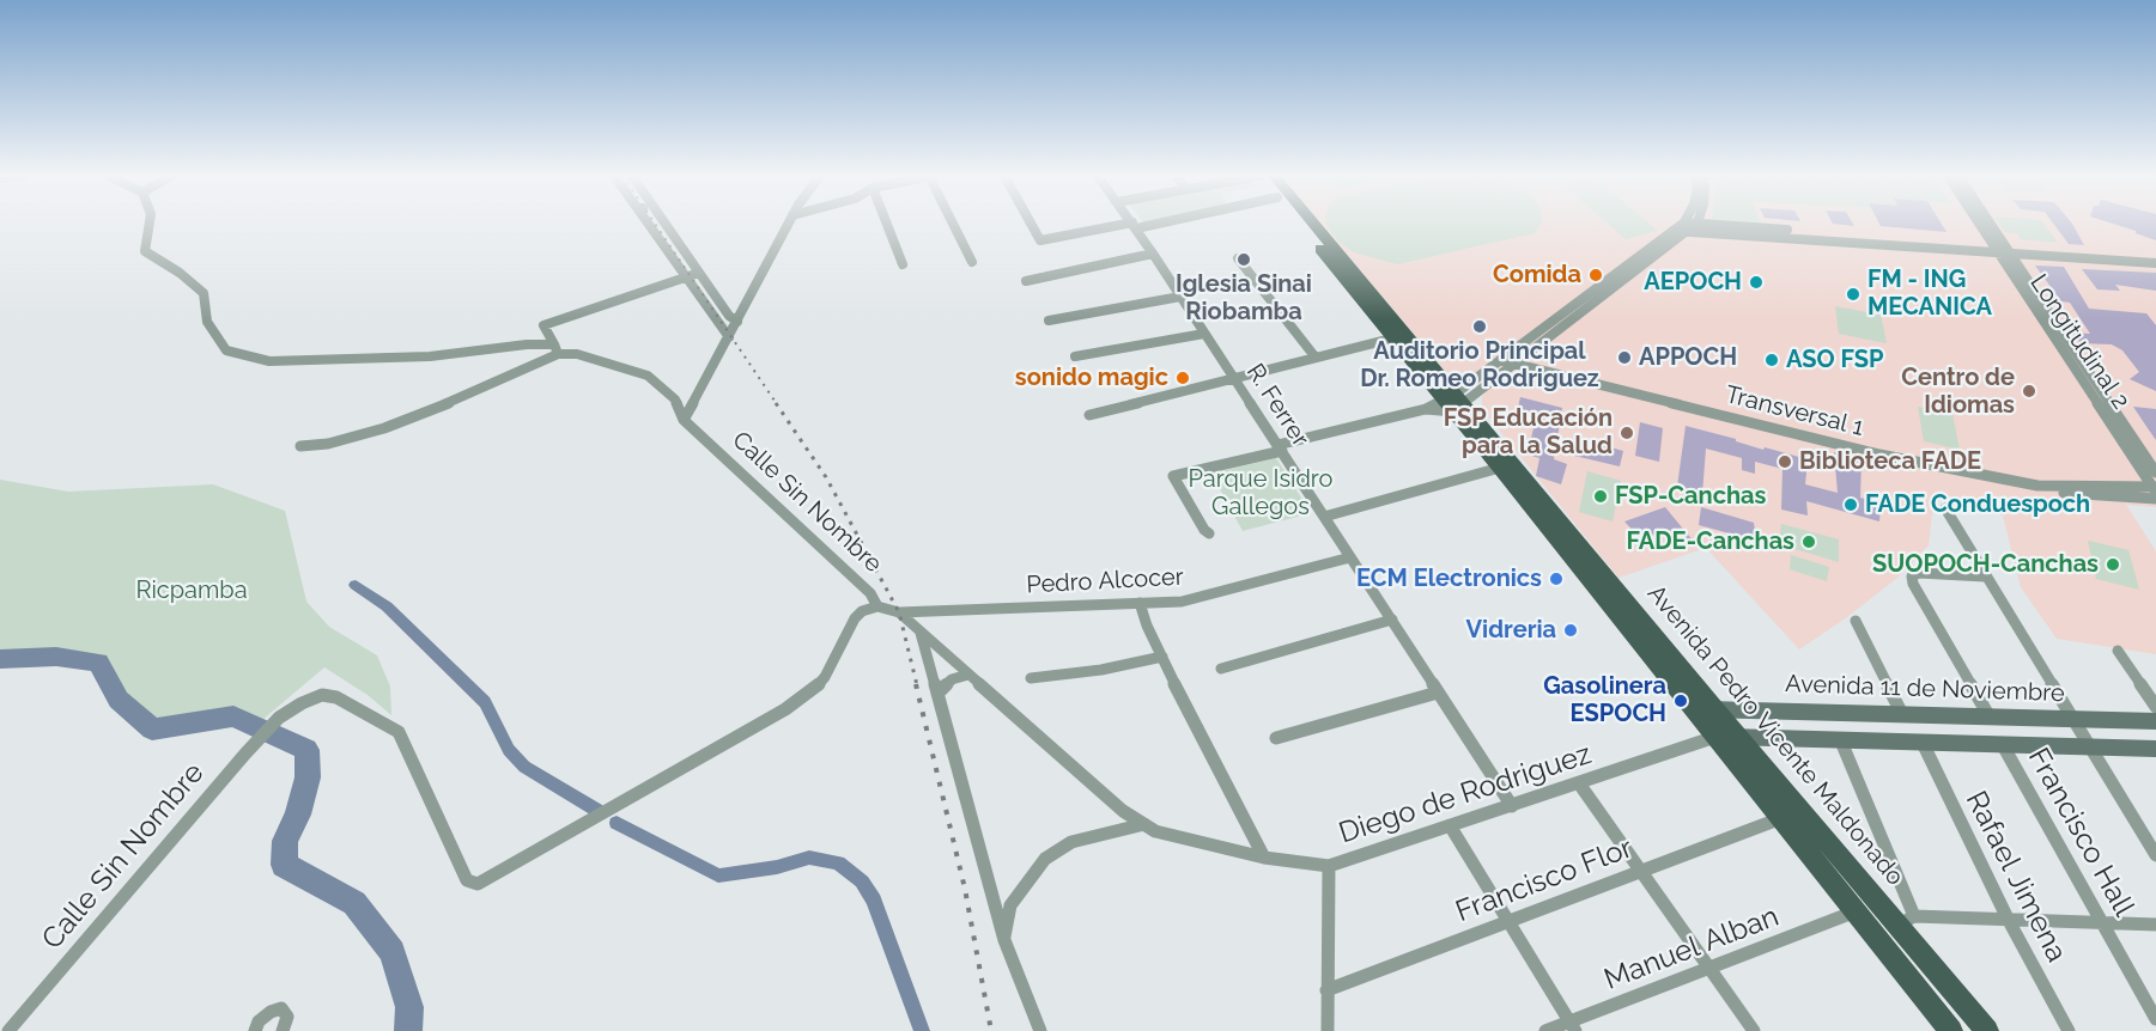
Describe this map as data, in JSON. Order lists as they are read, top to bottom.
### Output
{
  "streets": {
    "main road": ["Avenida 11 de Noviembre", "Avenida Pedro Vicente Maldonado"],
    "street": [
      "Longitudinal 2",
      "R. Ferrer",
      "Transversal 1",
      "Calle Sin Nombre",
      "Pedro Alcocer",
      "Diego de Rodriguez",
      "Francisco Hall",
      "Rafael Jimena",
      "Francisco Flor",
      "Manuel Alban"
    ]
  },
  "crossings": [
    ["Longitudinal 2", "Transversal 1"],
    ["R. Ferrer", "Pedro Alcocer"],
    ["R. Ferrer", "Diego de Rodriguez"],
    ["Calle Sin Nombre", "Pedro Alcocer"],
    ["Calle Sin Nombre", "Diego de Rodriguez"],
    ["Pedro Alcocer", "Diego de Rodriguez"],
    ["Avenida 11 de Noviembre", "Avenida Pedro Vicente Maldonado"],
    ["Avenida Pedro Vicente Maldonado", "Diego de Rodriguez"],
    ["Avenida Pedro Vicente Maldonado", "Francisco Flor"],
    ["Avenida Pedro Vicente Maldonado", "Manuel Alban"]
  ],
  "parks": ["Parque Isidro Gallegos", "Ricpamba"],
  "places": [
    "Iglesia Sinai Riobamba",
    "Comida",
    "AEPOCH",
    "FM - ING MECANICA",
    "Auditorio Principal Dr. Romeo Rodriguez",
    "APPOCH",
    "ASO FSP",
    "sonido magic",
    "Centro de Idiomas",
    "FSP Educación para la Salud",
    "Biblioteca FADE",
    "FSP-Canchas",
    "FADE Conduespoch",
    "FADE-Canchas",
    "SUOPOCH-Canchas",
    "ECM Electronics",
    "Vidreria",
    "Gasolinera ESPOCH"
  ]
}
